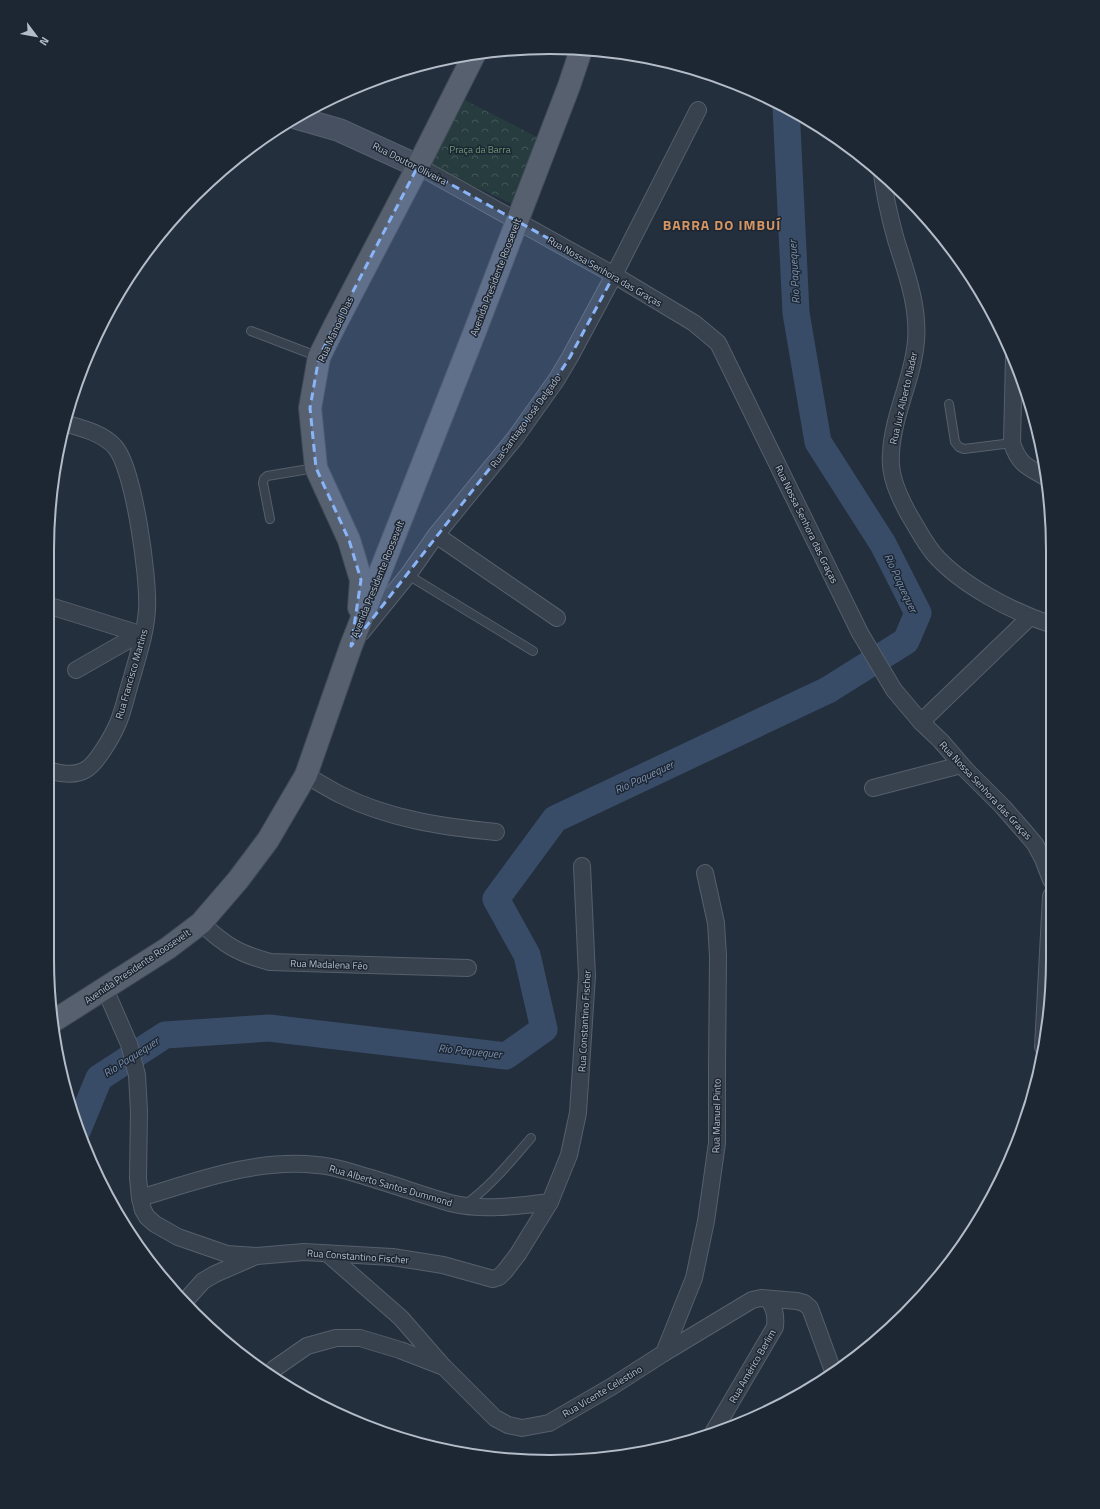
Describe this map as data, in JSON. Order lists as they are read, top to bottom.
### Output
{
  "streets": {
    "main road": ["Rua Doutor Oliveira", "Avenida Presidente Roosevelt", "Rua Manoel Dias"],
    "street": [
      "Rua Nossa Senhora das Graças",
      "Rua Juiz Alberto Nader",
      "Rua Santiago José Delgado",
      "Rua Francisco Martins",
      "Rua Madalena Féo",
      "Rua Constantino Fischer",
      "Rua Manuel Pinto",
      "Rua Alberto Santos Dummond",
      "Rua Américo Berlim",
      "Rua Vicente Celestino"
    ]
  },
  "crossings": [
    ["Rua Doutor Oliveira", "Rua Nossa Senhora das Graças"],
    ["Rua Doutor Oliveira", "Avenida Presidente Roosevelt"],
    ["Rua Doutor Oliveira", "Rua Manoel Dias"],
    ["Rua Nossa Senhora das Graças", "Avenida Presidente Roosevelt"],
    ["Rua Nossa Senhora das Graças", "Rua Santiago José Delgado"],
    ["Avenida Presidente Roosevelt", "Rua Manoel Dias"],
    ["Avenida Presidente Roosevelt", "Rua Santiago José Delgado"],
    ["Avenida Presidente Roosevelt", "Rua Madalena Féo"],
    ["Avenida Presidente Roosevelt", "Rua Constantino Fischer"],
    ["Rua Manoel Dias", "Rua Santiago José Delgado"],
    ["Rua Constantino Fischer", "Rua Alberto Santos Dummond"],
    ["Rua Constantino Fischer", "Rua Vicente Celestino"],
    ["Rua Manuel Pinto", "Rua Vicente Celestino"],
    ["Rua Américo Berlim", "Rua Vicente Celestino"]
  ],
  "districts": ["BARRA DO IMBUÍ"],
  "water": ["Rio Paquequer"],
  "parks": ["Praça da Barra"],
  "north": "bottom right"
}
